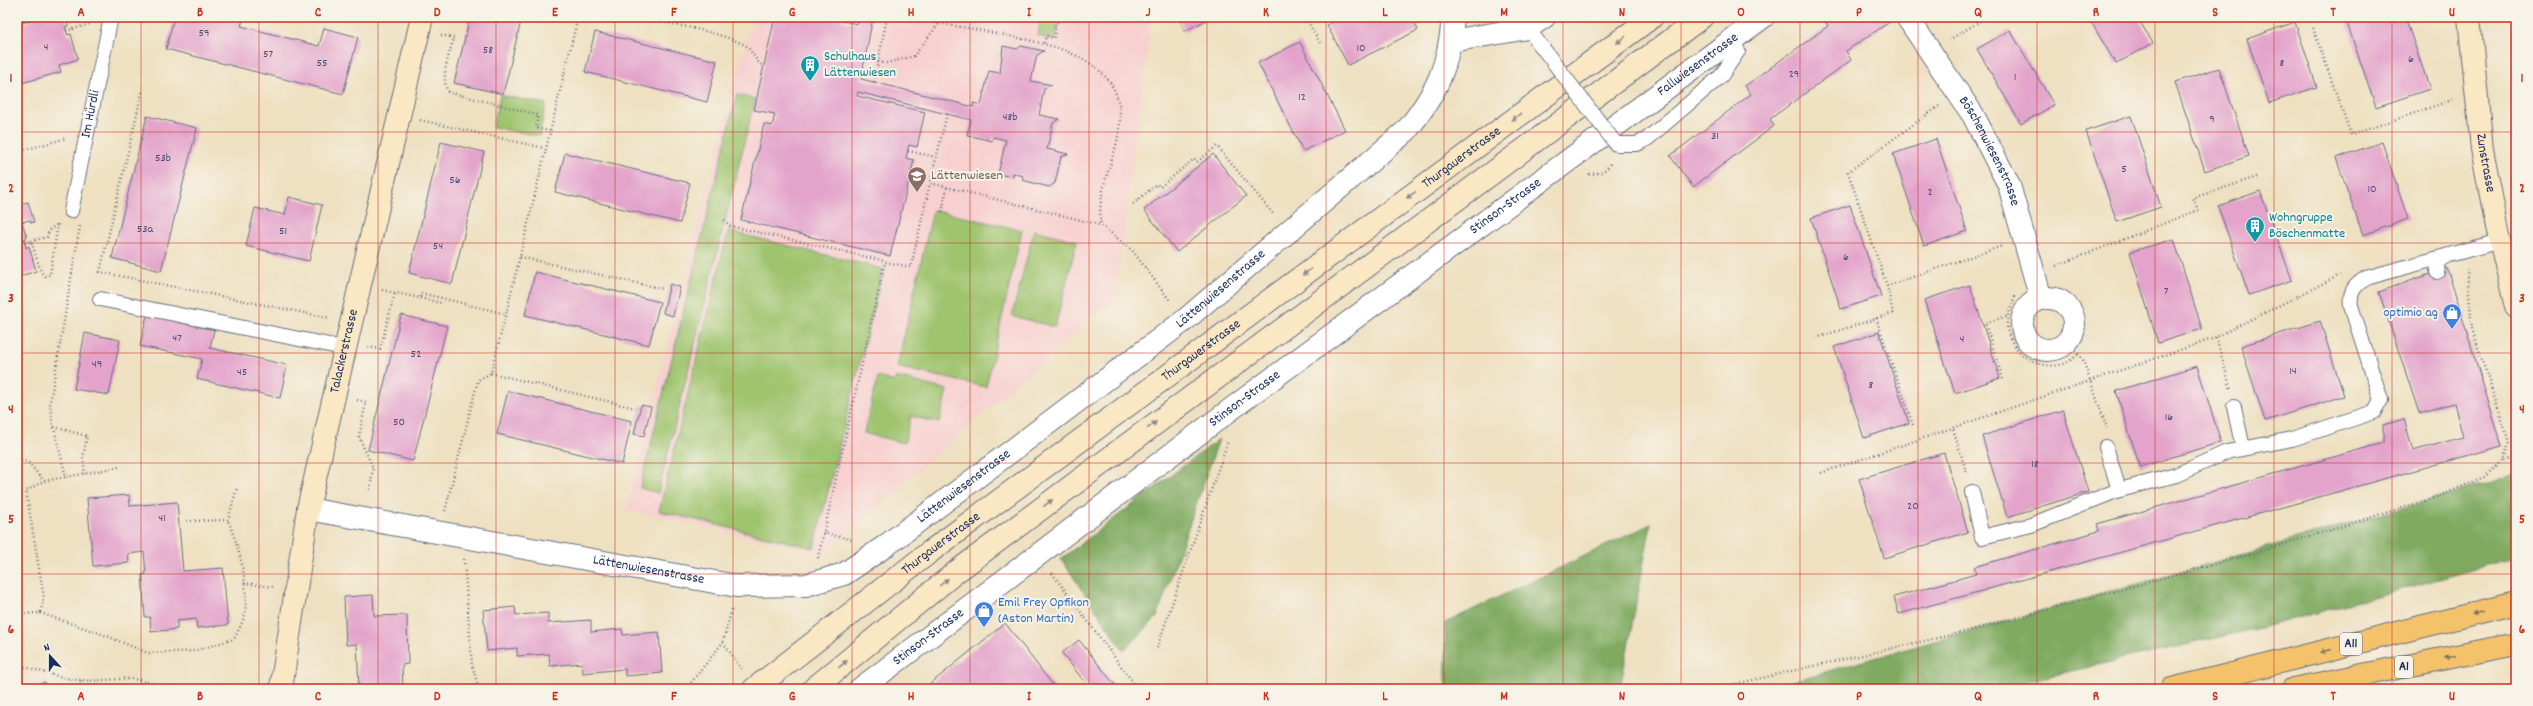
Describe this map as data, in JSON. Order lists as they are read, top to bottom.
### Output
{
  "streets": {
    "highway": ["A11", "A1"],
    "main road": ["Thurgauerstrasse", "Zunstrasse", "Talackerstrasse"],
    "street": [
      "Fallwiesenstrasse",
      "Böschenwiesenstrasse",
      "Stinson-Strasse",
      "Lättenwiesenstrasse"
    ],
    "lane": ["Im Hürdli"]
  },
  "crossings": [
    ["Fallwiesenstrasse", "Stinson-Strasse"],
    ["Lättenwiesenstrasse", "Talackerstrasse"]
  ],
  "places": {
    "building": ["Schulhaus Lättenwiesen", "Wohngruppe Böschenmatte"],
    "school or university": ["Lättenwiesen"],
    "shop": ["optimio ag", "Emil Frey Opfikon (Aston Martin)"]
  },
  "house_numbers": [
    "59",
    "4",
    "10",
    "58",
    "57",
    "6",
    "55",
    "8",
    "29",
    "1",
    "12",
    "48b",
    "9",
    "31",
    "53b",
    "5",
    "56",
    "10",
    "2",
    "53a",
    "51",
    "54",
    "6",
    "7",
    "47",
    "4",
    "52",
    "49",
    "14",
    "45",
    "8",
    "16",
    "50",
    "18",
    "20",
    "41"
  ],
  "north": "top",
  "grid": {
    "columns": [
      "A",
      "B",
      "C",
      "D",
      "E",
      "F",
      "G",
      "H",
      "I",
      "J",
      "K",
      "L",
      "M",
      "N",
      "O",
      "P",
      "Q",
      "R",
      "S",
      "T",
      "U"
    ],
    "rows": [
      "1",
      "2",
      "3",
      "4",
      "5",
      "6"
    ]
  }
}
